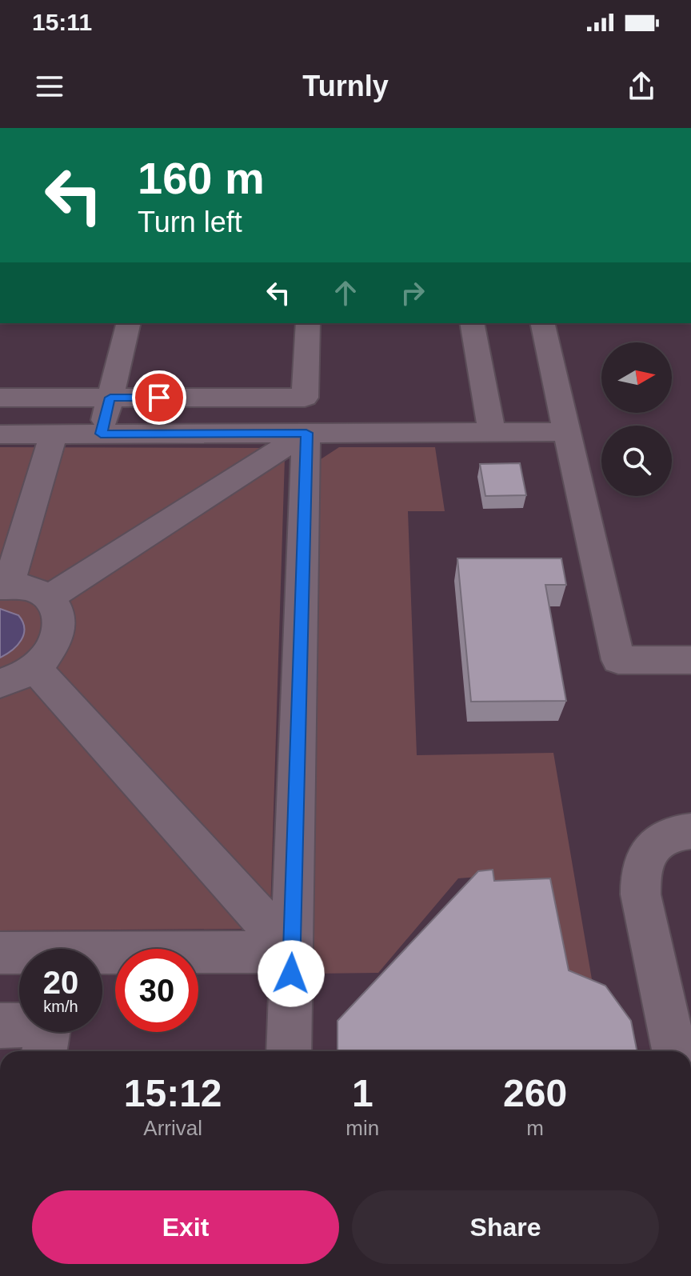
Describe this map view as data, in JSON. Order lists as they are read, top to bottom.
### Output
{
  "north": "right",
  "page": {
    "status": "15:11",
    "header": "Turnly",
    "turn": ["160 m", "Turn left"],
    "speed": "20 km/h",
    "limit": "30",
    "eta": [
      "15:12",
      "Arrival",
      "1",
      "min",
      "260",
      "m"
    ],
    "buttons": ["Exit", "Share"]
  }
}
